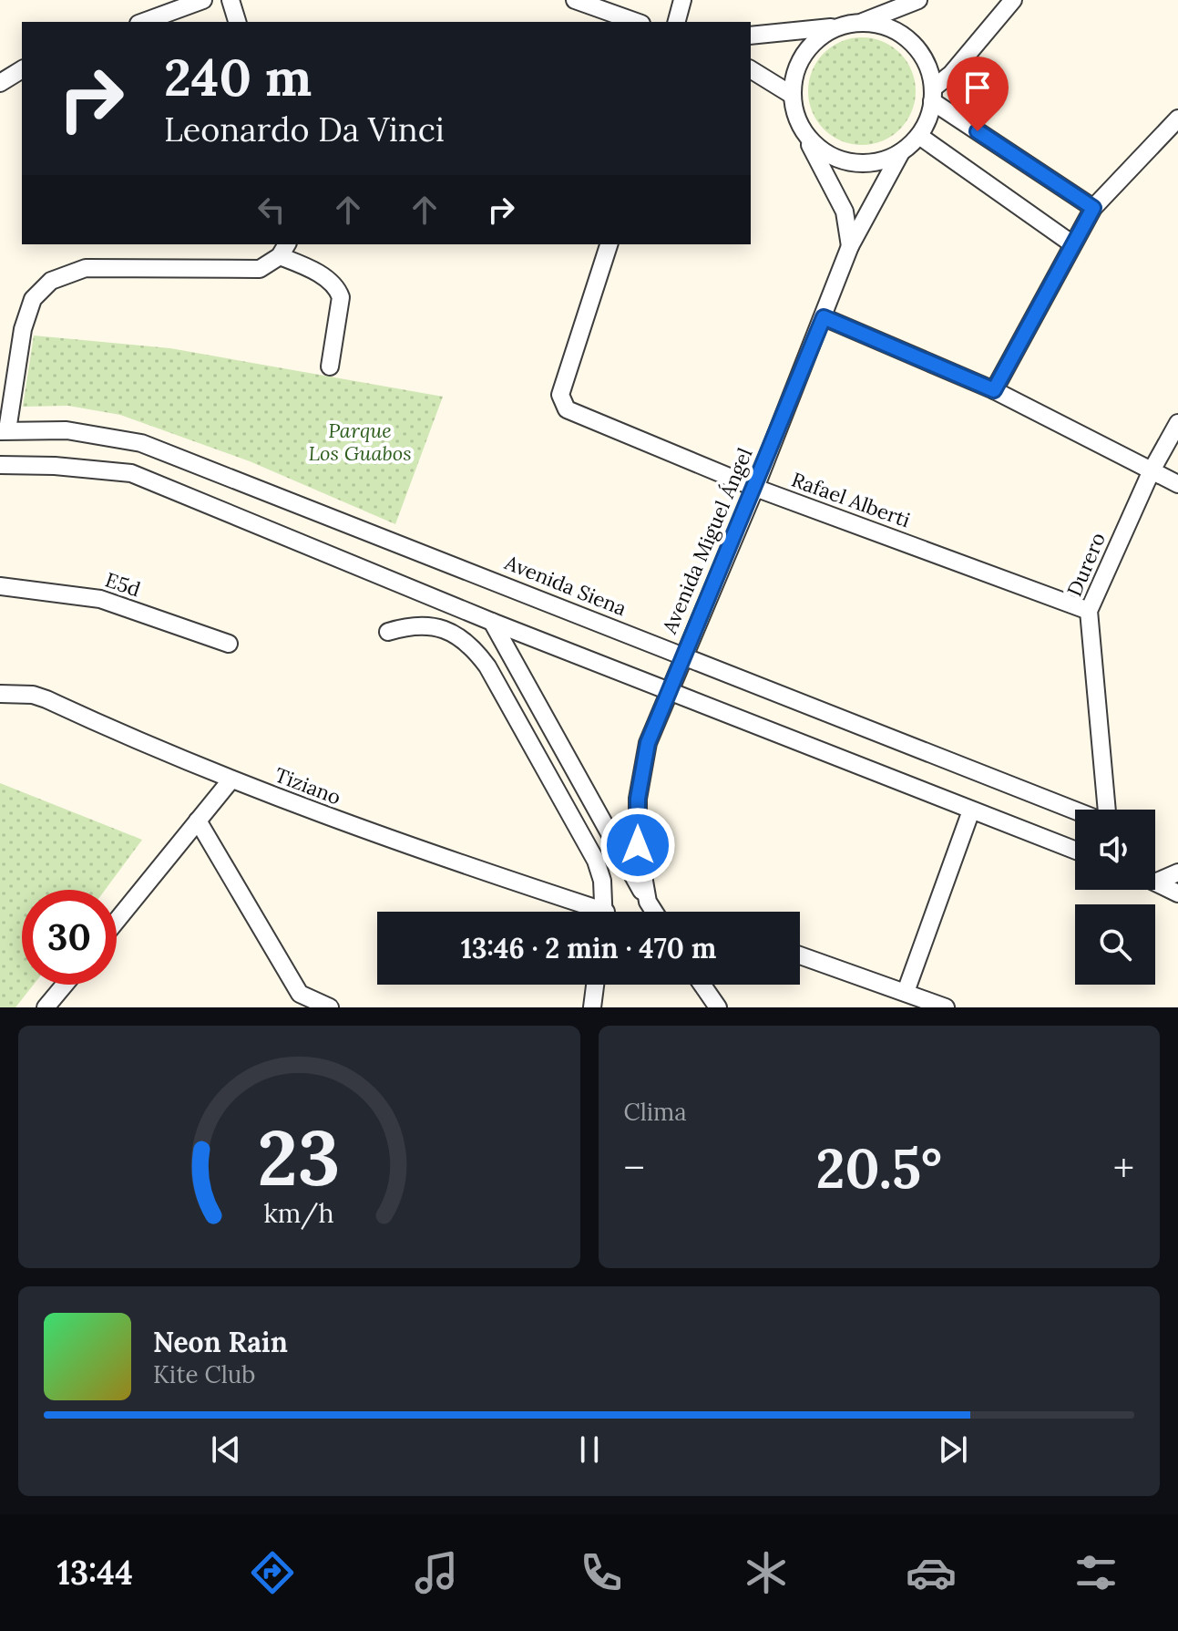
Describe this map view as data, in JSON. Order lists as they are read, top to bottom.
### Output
{
  "streets": {
    "street": [
      "Rafael Alberti",
      "Avenida Miguel Ángel",
      "Durero",
      "E5d",
      "Avenida Siena",
      "Tiziano"
    ]
  },
  "crossings": [
    ["Rafael Alberti", "Avenida Miguel Ángel"],
    ["Rafael Alberti", "Durero"],
    ["Avenida Miguel Ángel", "Avenida Siena"]
  ],
  "parks": ["Parque Los Guabos"],
  "page": {
    "turn": ["240 m", "Leonardo Da Vinci"],
    "limit": "30",
    "trip": "13:46 · 2 min · 470 m",
    "tile": "Clima",
    "heat": ["−", "20.5°", "+"],
    "song": ["Neon Rain", "Kite Club"],
    "tabs": "13:44",
    "gauge": ["23", "km/h"]
  }
}
